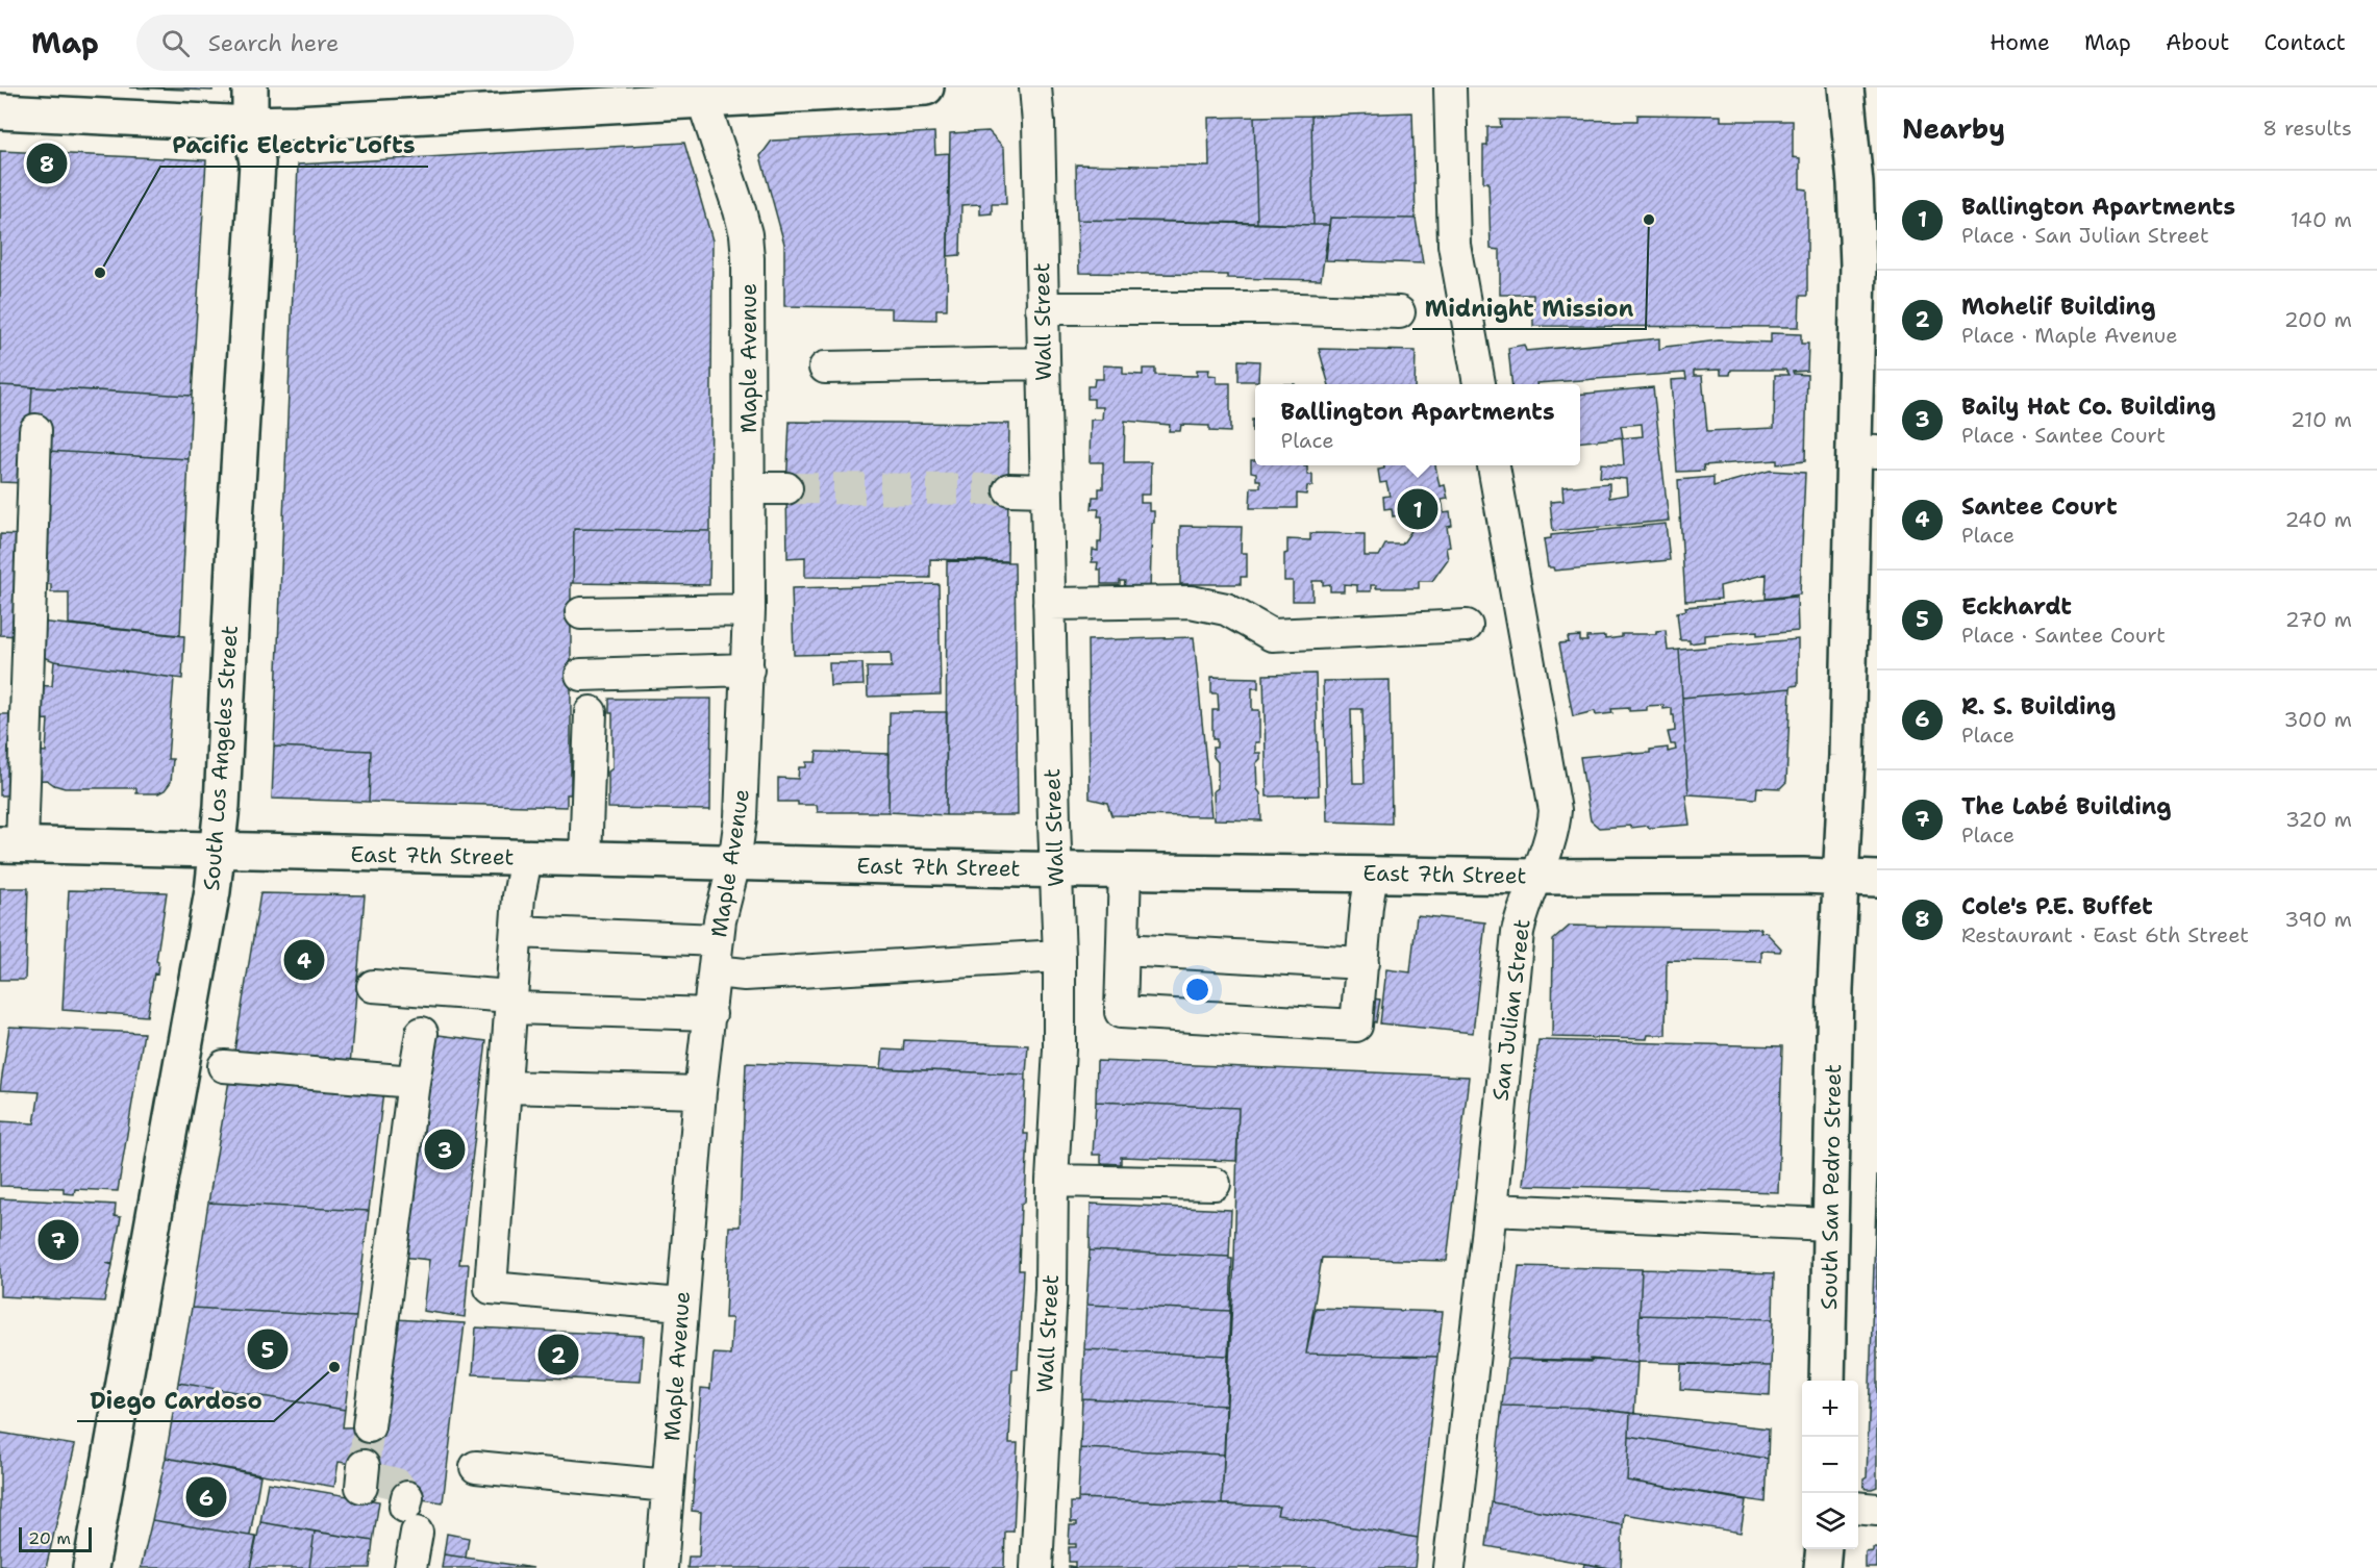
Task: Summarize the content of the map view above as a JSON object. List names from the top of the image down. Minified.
{"streets":{"main road":["South Los Angeles Street","East 7th Street","South San Pedro Street"],"street":["Wall Street","Maple Avenue","San Julian Street"]},"crossings":[["Wall Street","East 7th Street"],["Maple Avenue","East 7th Street"],["South Los Angeles Street","East 7th Street"],["East 7th Street","San Julian Street"],["East 7th Street","South San Pedro Street"]],"places":["Midnight Mission","Pacific Electric Lofts","Diego Cardoso"],"scale_bar":"20 m","page":{"header":"Map","search":"Search here","nav":["Home","Map","About","Contact"],"heading":["Nearby","8 results"],"pins":["8","1","4","3","7","5","2","6"],"list":[{"mark":"1","name":"Ballington Apartments","note":"Place · San Julian Street","value":"140 m"},{"mark":"2","name":"Mohelif Building","note":"Place · Maple Avenue","value":"200 m"},{"mark":"3","name":"Baily Hat Co. Building","note":"Place · Santee Court","value":"210 m"},{"mark":"4","name":"Santee Court","note":"Place","value":"240 m"},{"mark":"5","name":"Eckhardt","note":"Place · Santee Court","value":"270 m"},{"mark":"6","name":"R. S. Building","note":"Place","value":"300 m"},{"mark":"7","name":"The Labé Building","note":"Place","value":"320 m"},{"mark":"8","name":"Cole's P.E. Buffet","note":"Restaurant · East 6th Street","value":"390 m"}],"popup":["Ballington Apartments","Place"],"map_buttons":["+","−"],"scale":"20 m"}}
